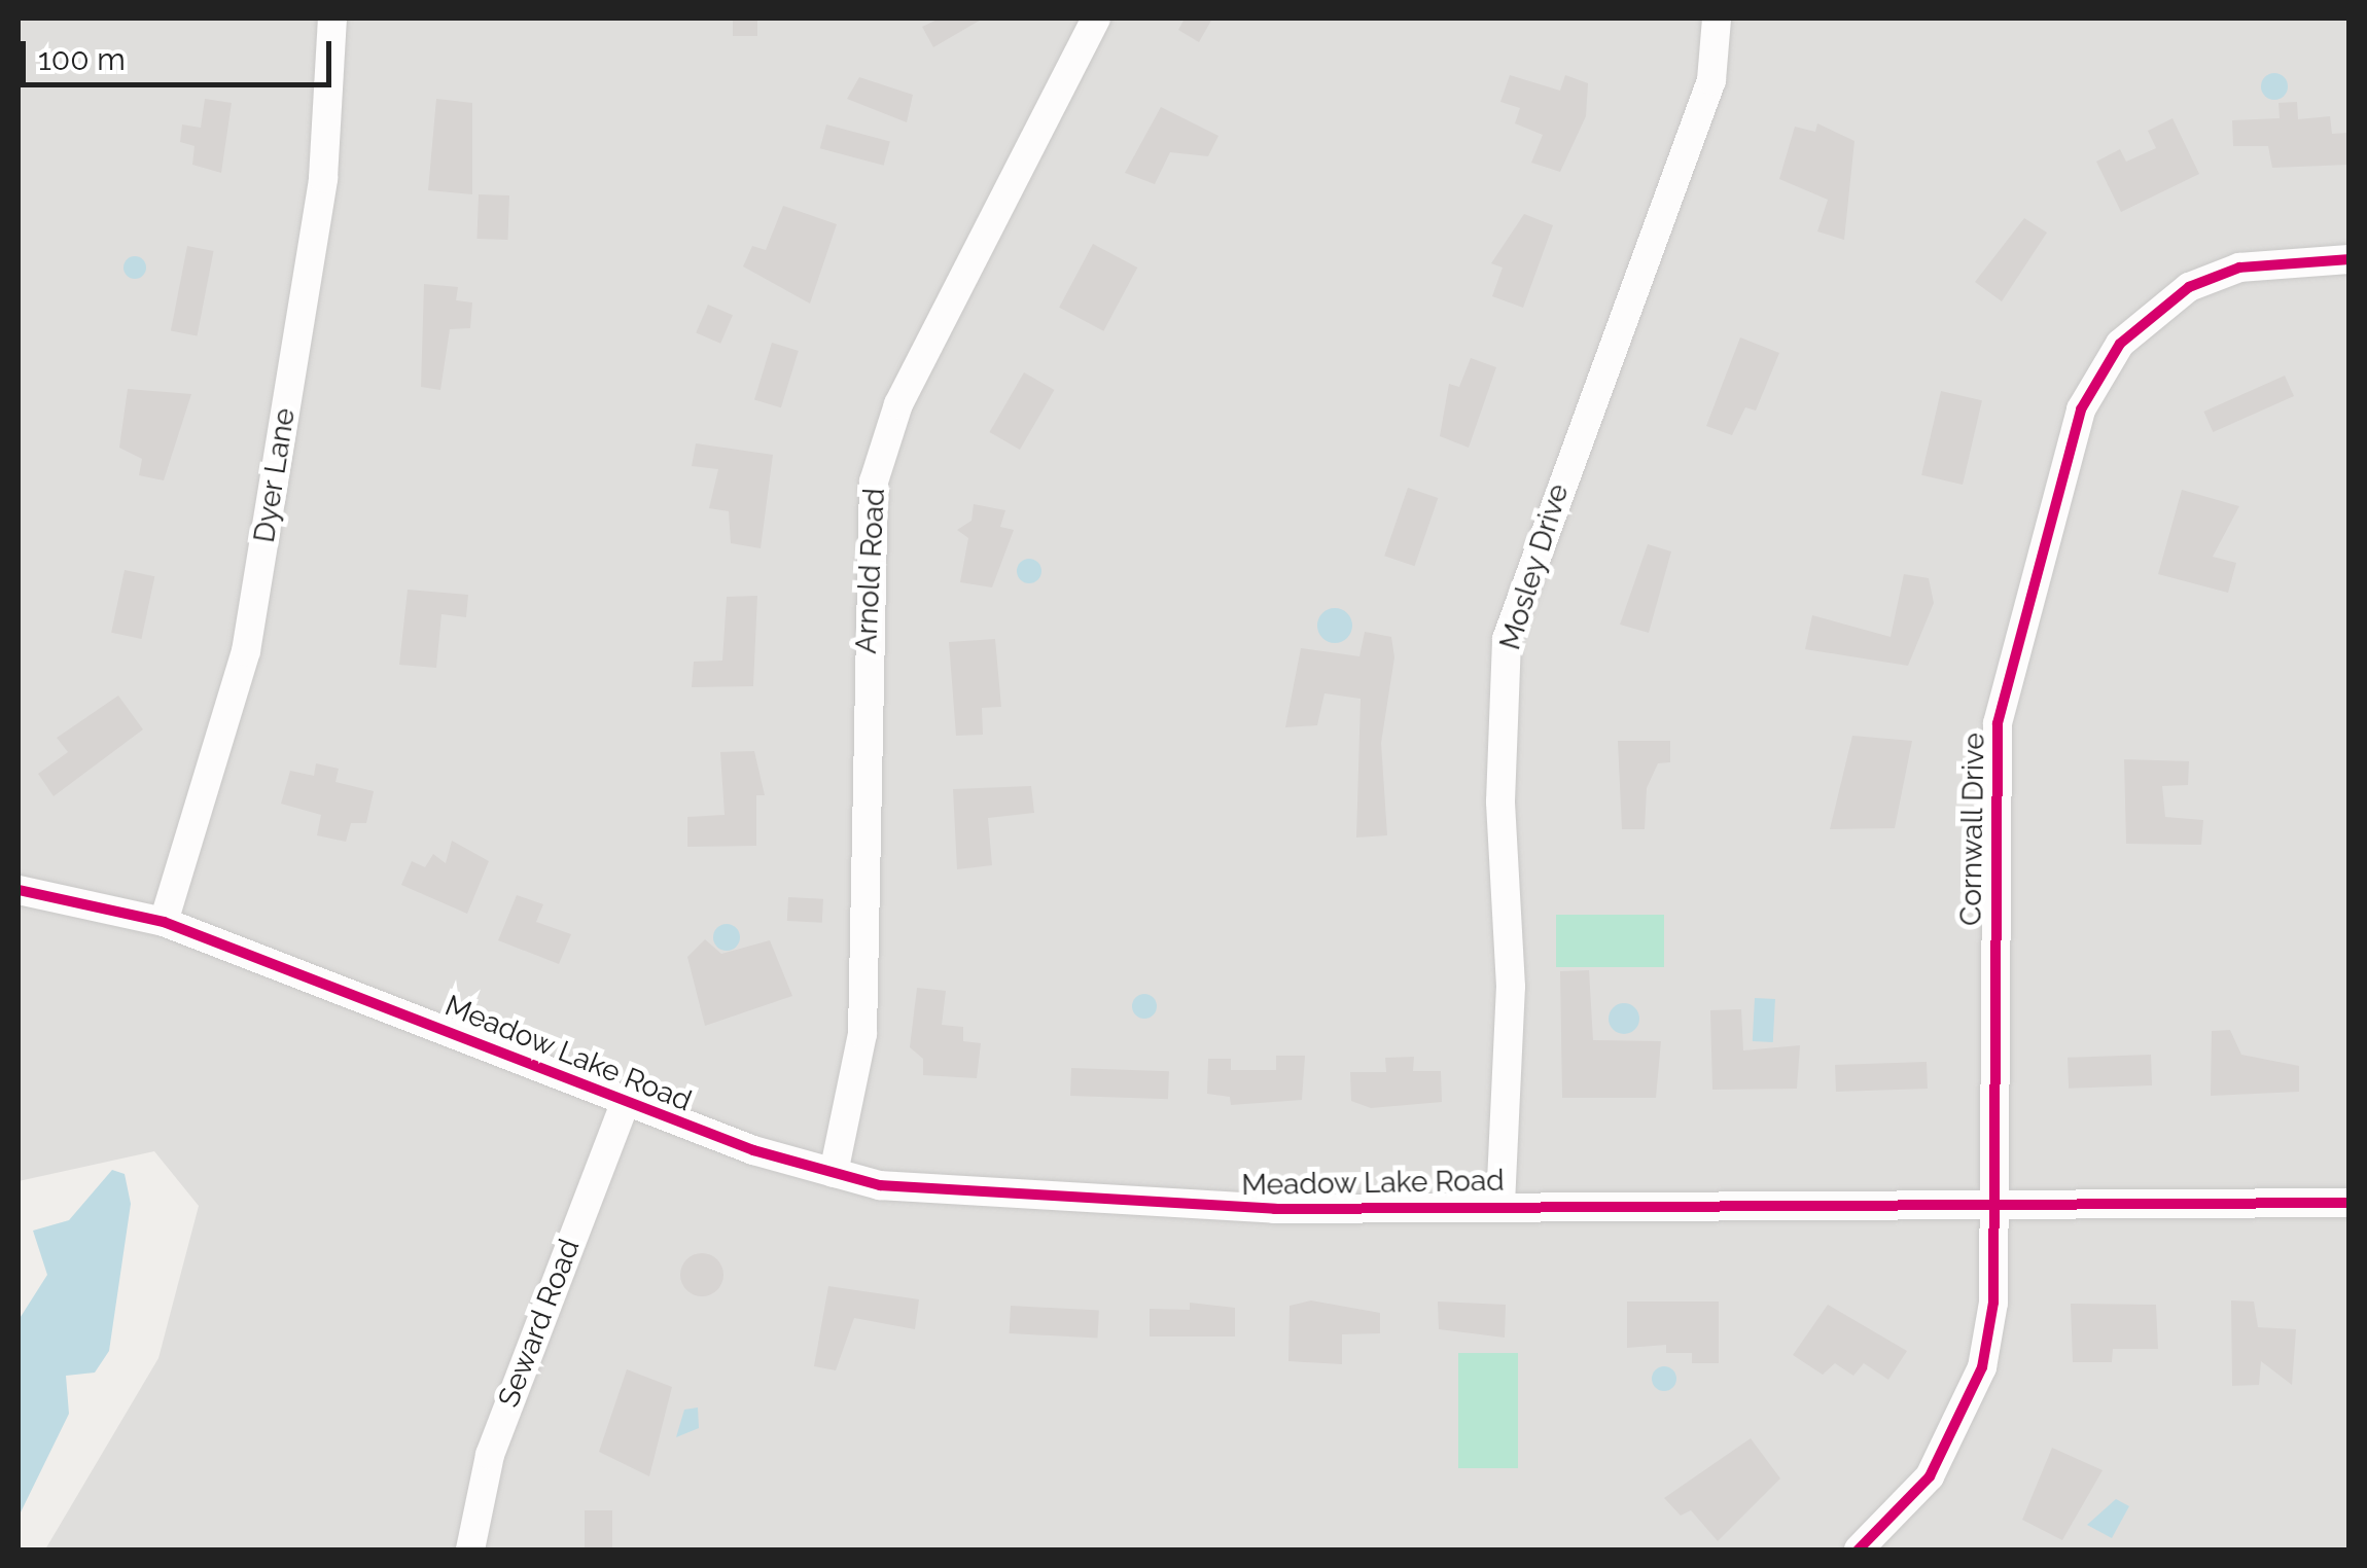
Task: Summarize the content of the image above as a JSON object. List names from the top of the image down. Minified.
{"streets":{"street":["Dyer Lane","Mosley Drive","Arnold Road","Cornwall Drive","Meadow Lake Road","Seward Road"]},"crossings":[["Dyer Lane","Meadow Lake Road"],["Mosley Drive","Meadow Lake Road"],["Arnold Road","Meadow Lake Road"],["Cornwall Drive","Meadow Lake Road"],["Meadow Lake Road","Seward Road"]],"scale_bar":"100 m"}
